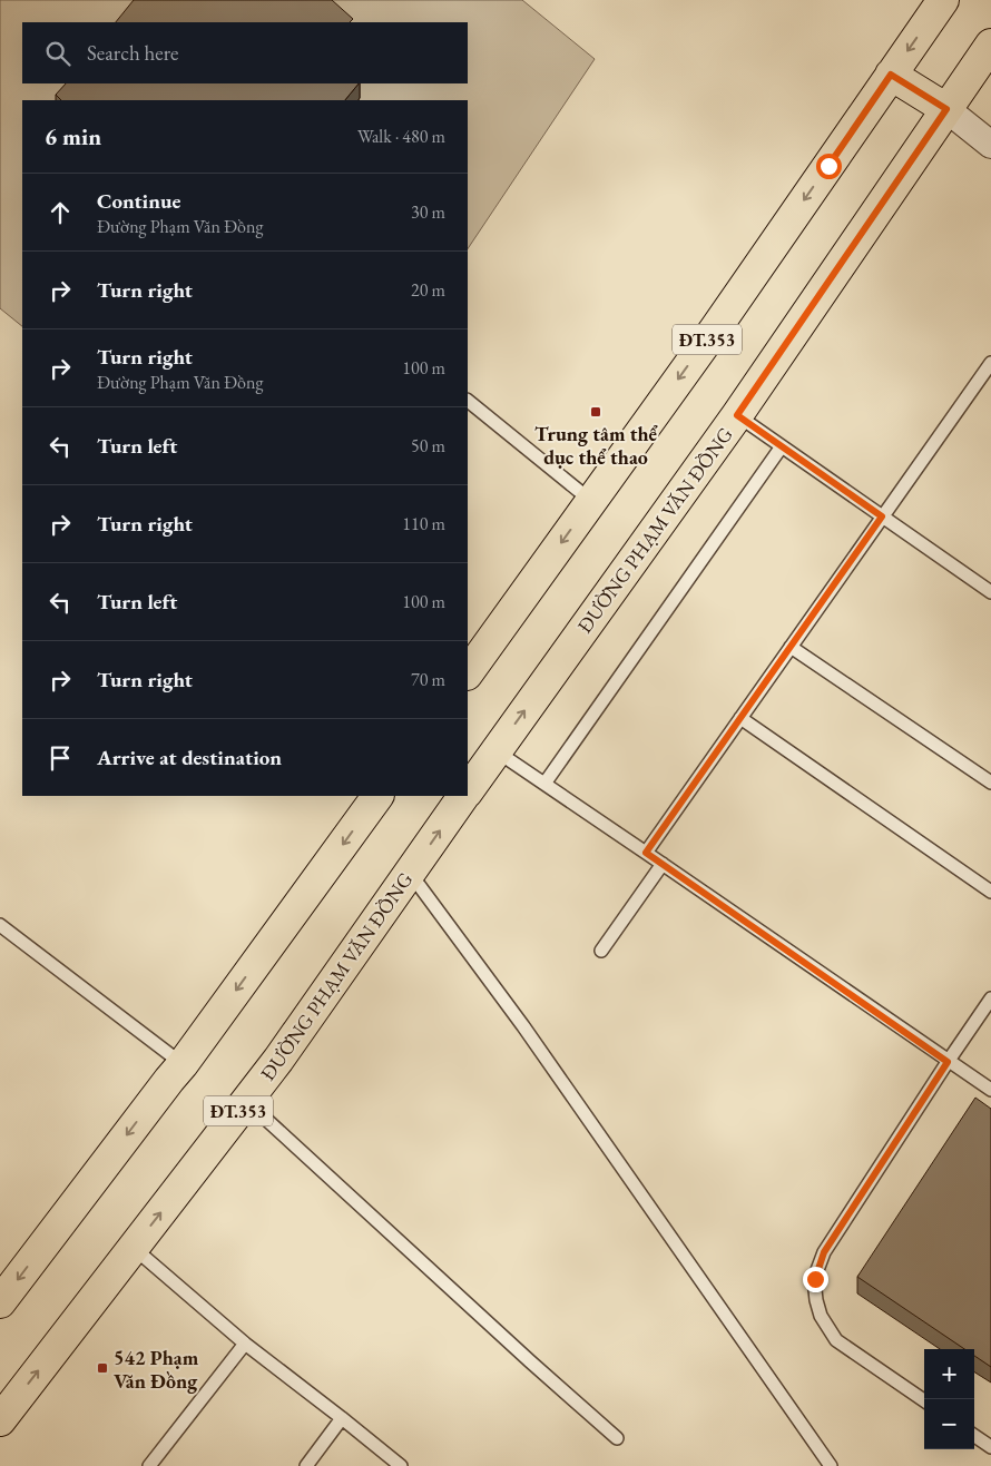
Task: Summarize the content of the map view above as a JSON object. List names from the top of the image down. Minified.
{"streets":{"main road":["ĐT.353","ĐƯỜNG PHẠM VĂN ĐỒNG"]},"places":{"transit":["Trung tâm thể dục thể thao","542 Phạm Văn Đồng"]},"page":{"search":"Search here","heading":["6 min","Walk · 480 m"],"list":[["Continue","Đường Phạm Văn Đồng","30 m"],["Turn right","20 m"],["Turn right","Đường Phạm Văn Đồng","100 m"],["Turn left","50 m"],["Turn right","110 m"],["Turn left","100 m"],["Turn right","70 m"],"Arrive at destination"],"map_buttons":["+","−"]}}
